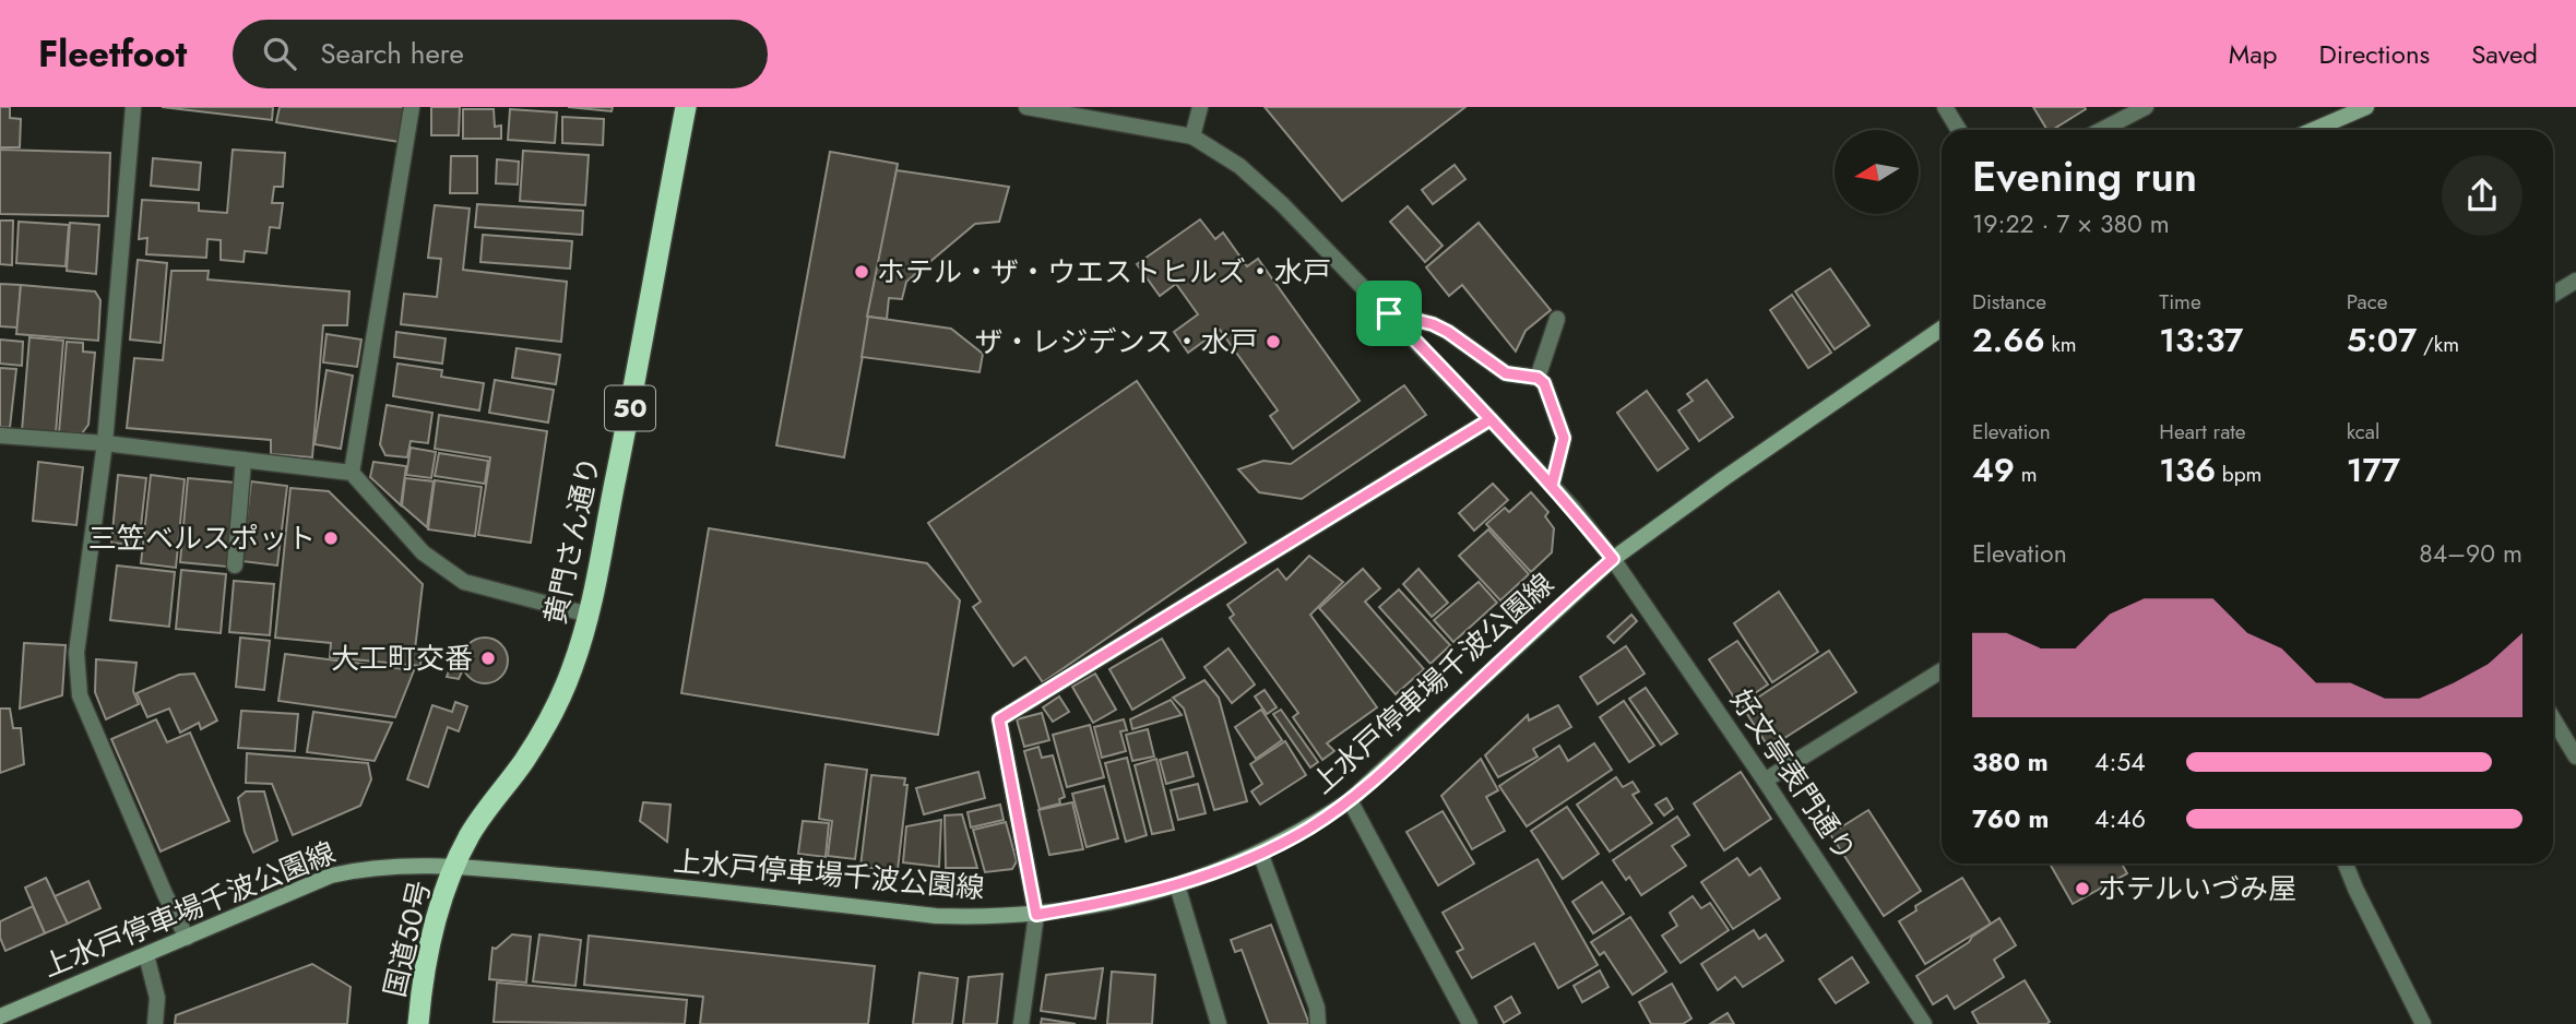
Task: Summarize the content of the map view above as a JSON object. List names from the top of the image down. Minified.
{"streets":{"highway":["50","黄門さん通り","国道50号"],"main road":["上水戸停車場千波公園線"],"street":["好文亭表門通り"]},"crossings":[["黄門さん通り","上水戸停車場千波公園線"],["黄門さん通り","国道50号"],["上水戸停車場千波公園線","好文亭表門通り"],["上水戸停車場千波公園線","国道50号"]],"places":["ホテル・ザ・ウエストヒルズ・水戸","ザ・レジデンス・水戸","三笠ベルスポット","大工町交番","ホテルいづみ屋"],"north":"left","page":{"header":"Fleetfoot","search":"Search here","nav":["Map","Directions","Saved"],"heading":["Evening run","19:22 · 7 × 380 m"],"stats":[["Distance","2.66 km"],["Time","13:37"],["Pace","5:07 /km"],["Elevation","49 m"],["Heart rate","136 bpm"],["kcal","177"]],"chart":["Elevation","84–90 m"],"list":[{"name":"380 m","note":"4:54"},{"name":"760 m","note":"4:46"}]}}
